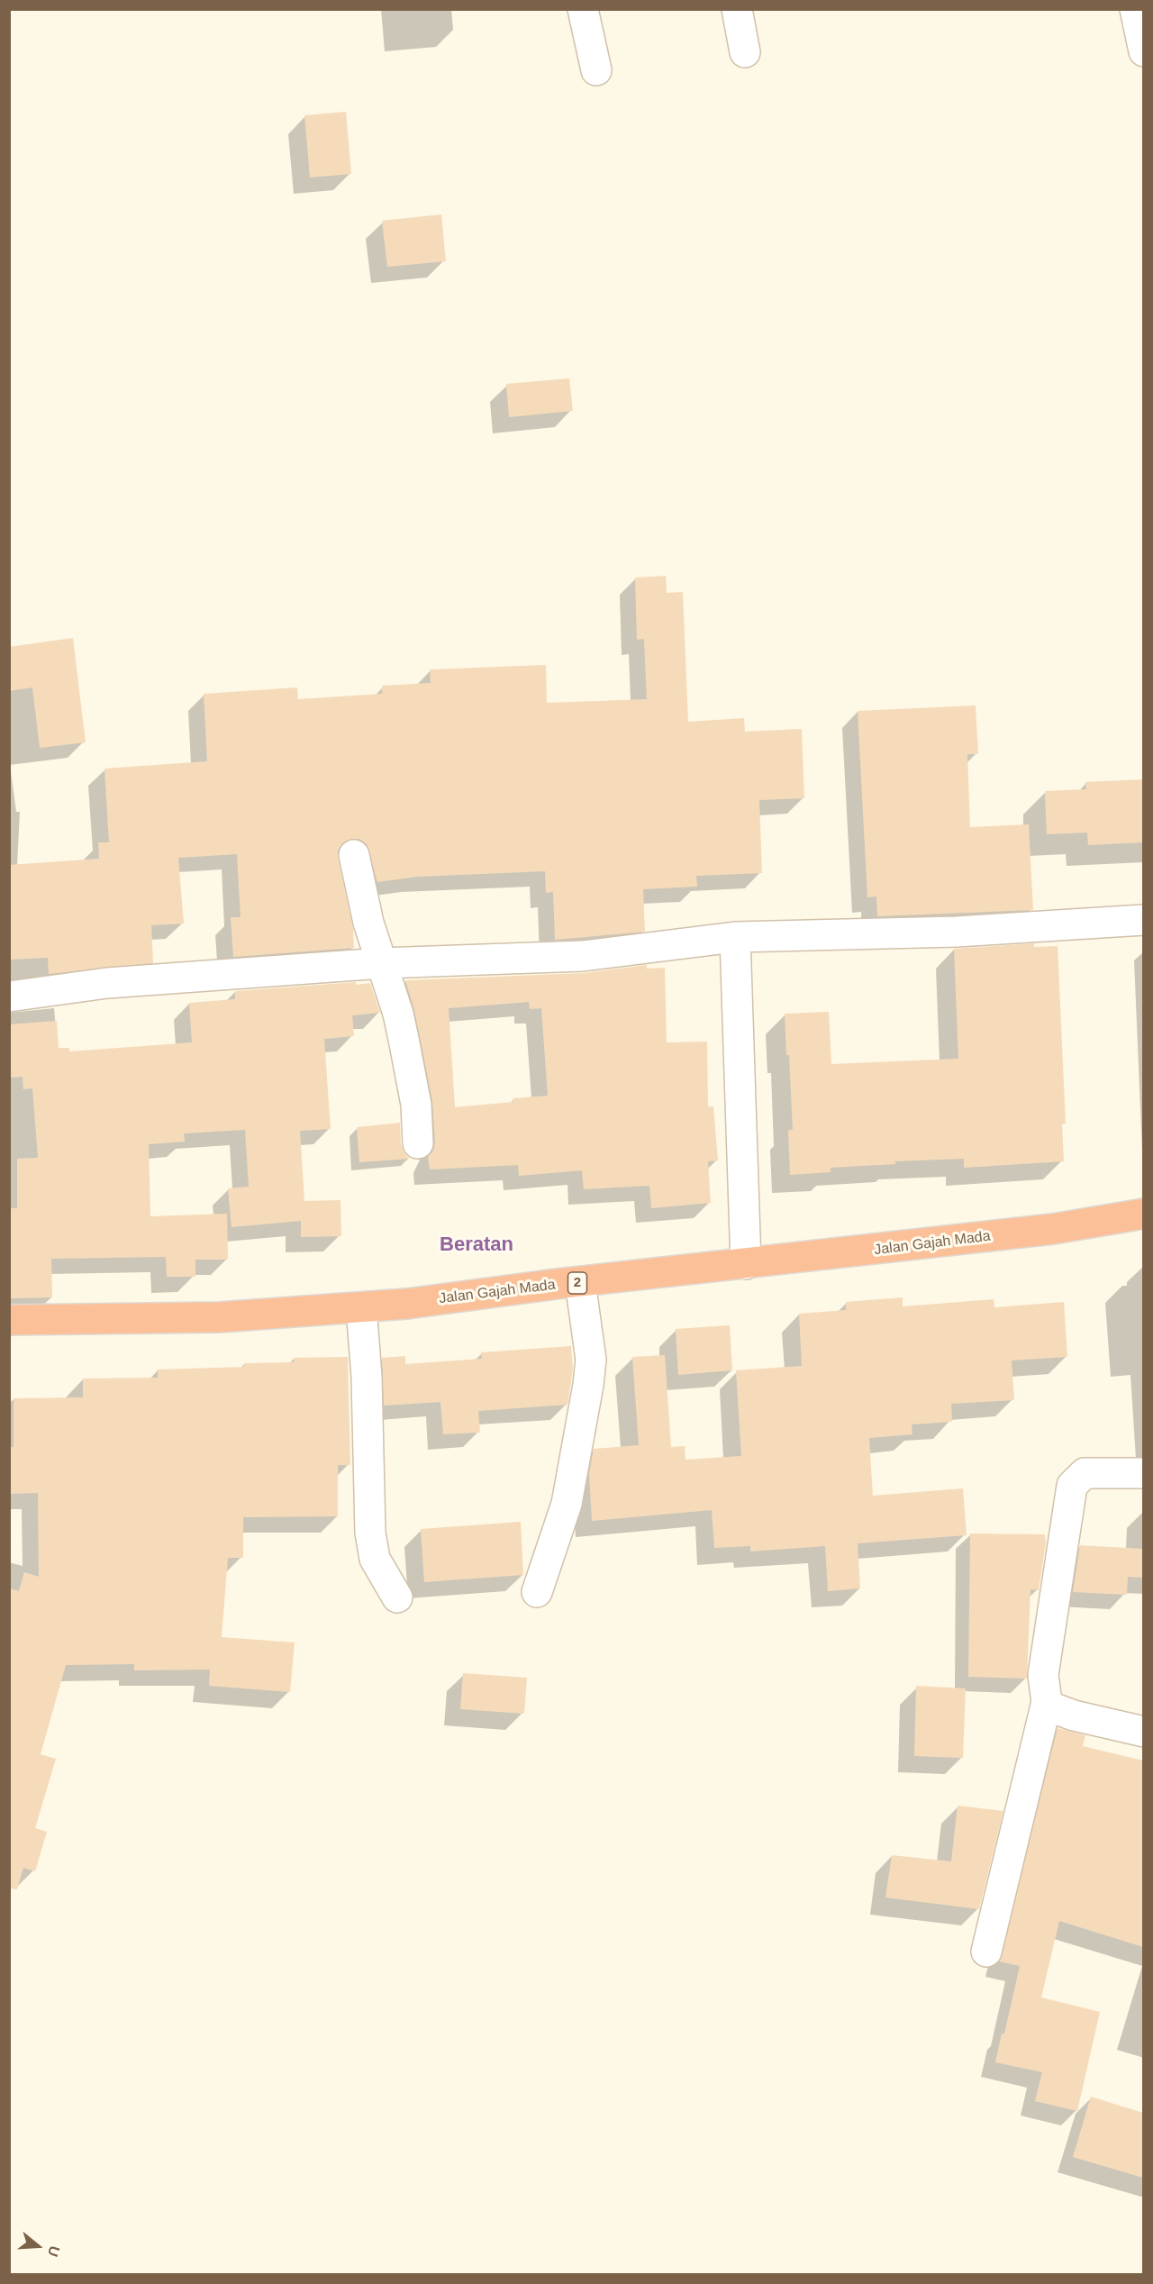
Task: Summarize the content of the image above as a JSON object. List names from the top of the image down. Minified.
{"streets":{"highway":["Jalan Gajah Mada","2"]},"districts":["Beratan"],"north":"right"}
